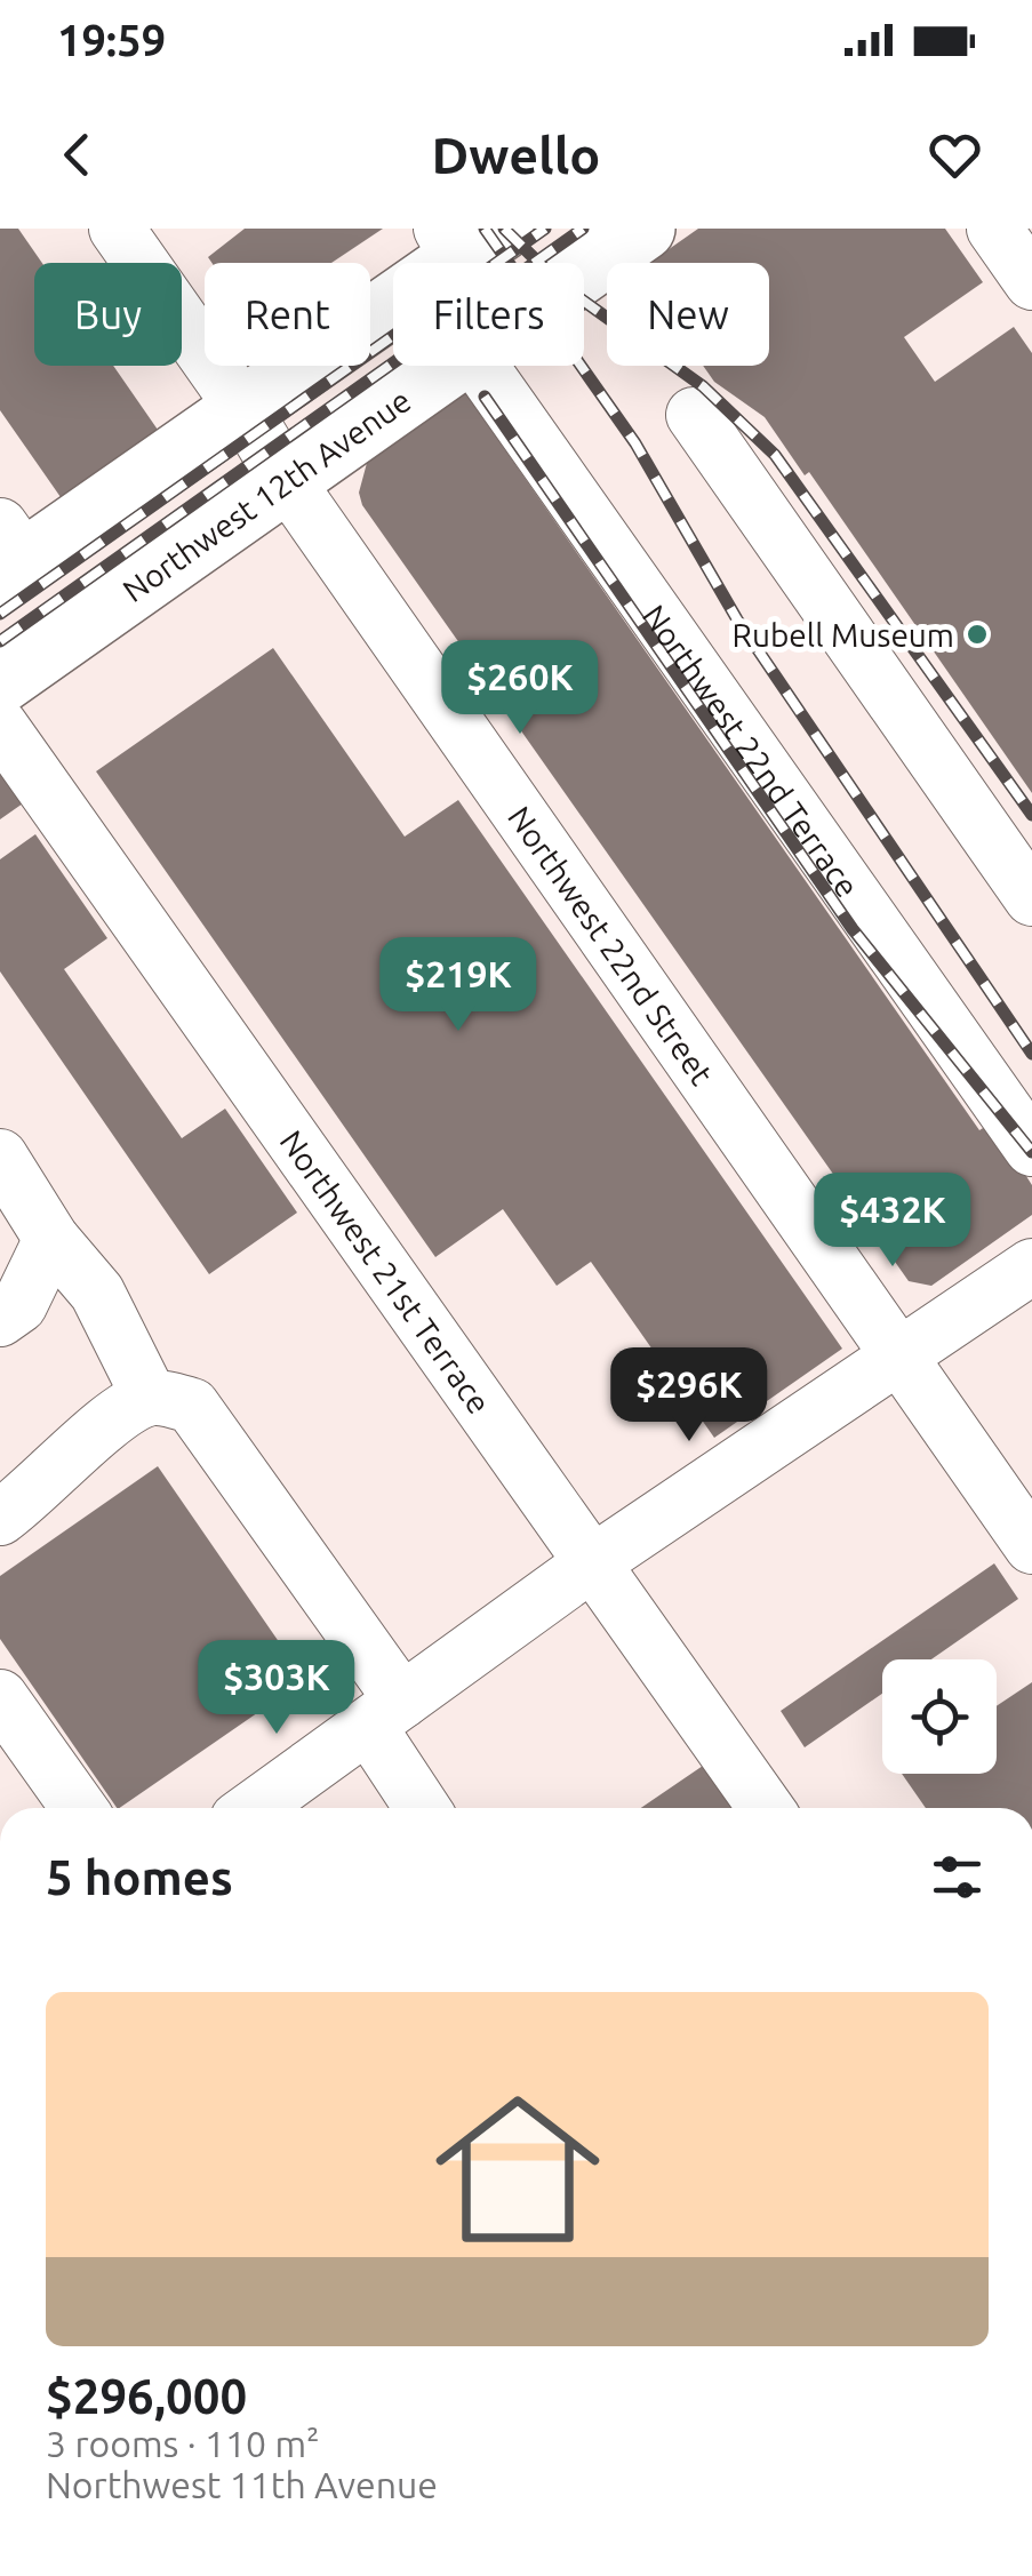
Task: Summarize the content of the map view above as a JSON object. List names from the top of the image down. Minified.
{"streets":{"main road":["Northwest 12th Avenue"],"street":["Northwest 22nd Terrace","Northwest 22nd Street","Northwest 21st Terrace"]},"crossings":[["Northwest 12th Avenue","Northwest 22nd Street"]],"places":["Rubell Museum"],"page":{"status":"19:59","header":"Dwello","chip":["Buy","Rent","Filters","New"],"price":["$260K","$219K","$432K","$296K","$303K"],"heading":"5 homes","list":[{"name":"$296,000","note":"3 rooms · 110 m² · Northwest 11th Avenue"}]}}
